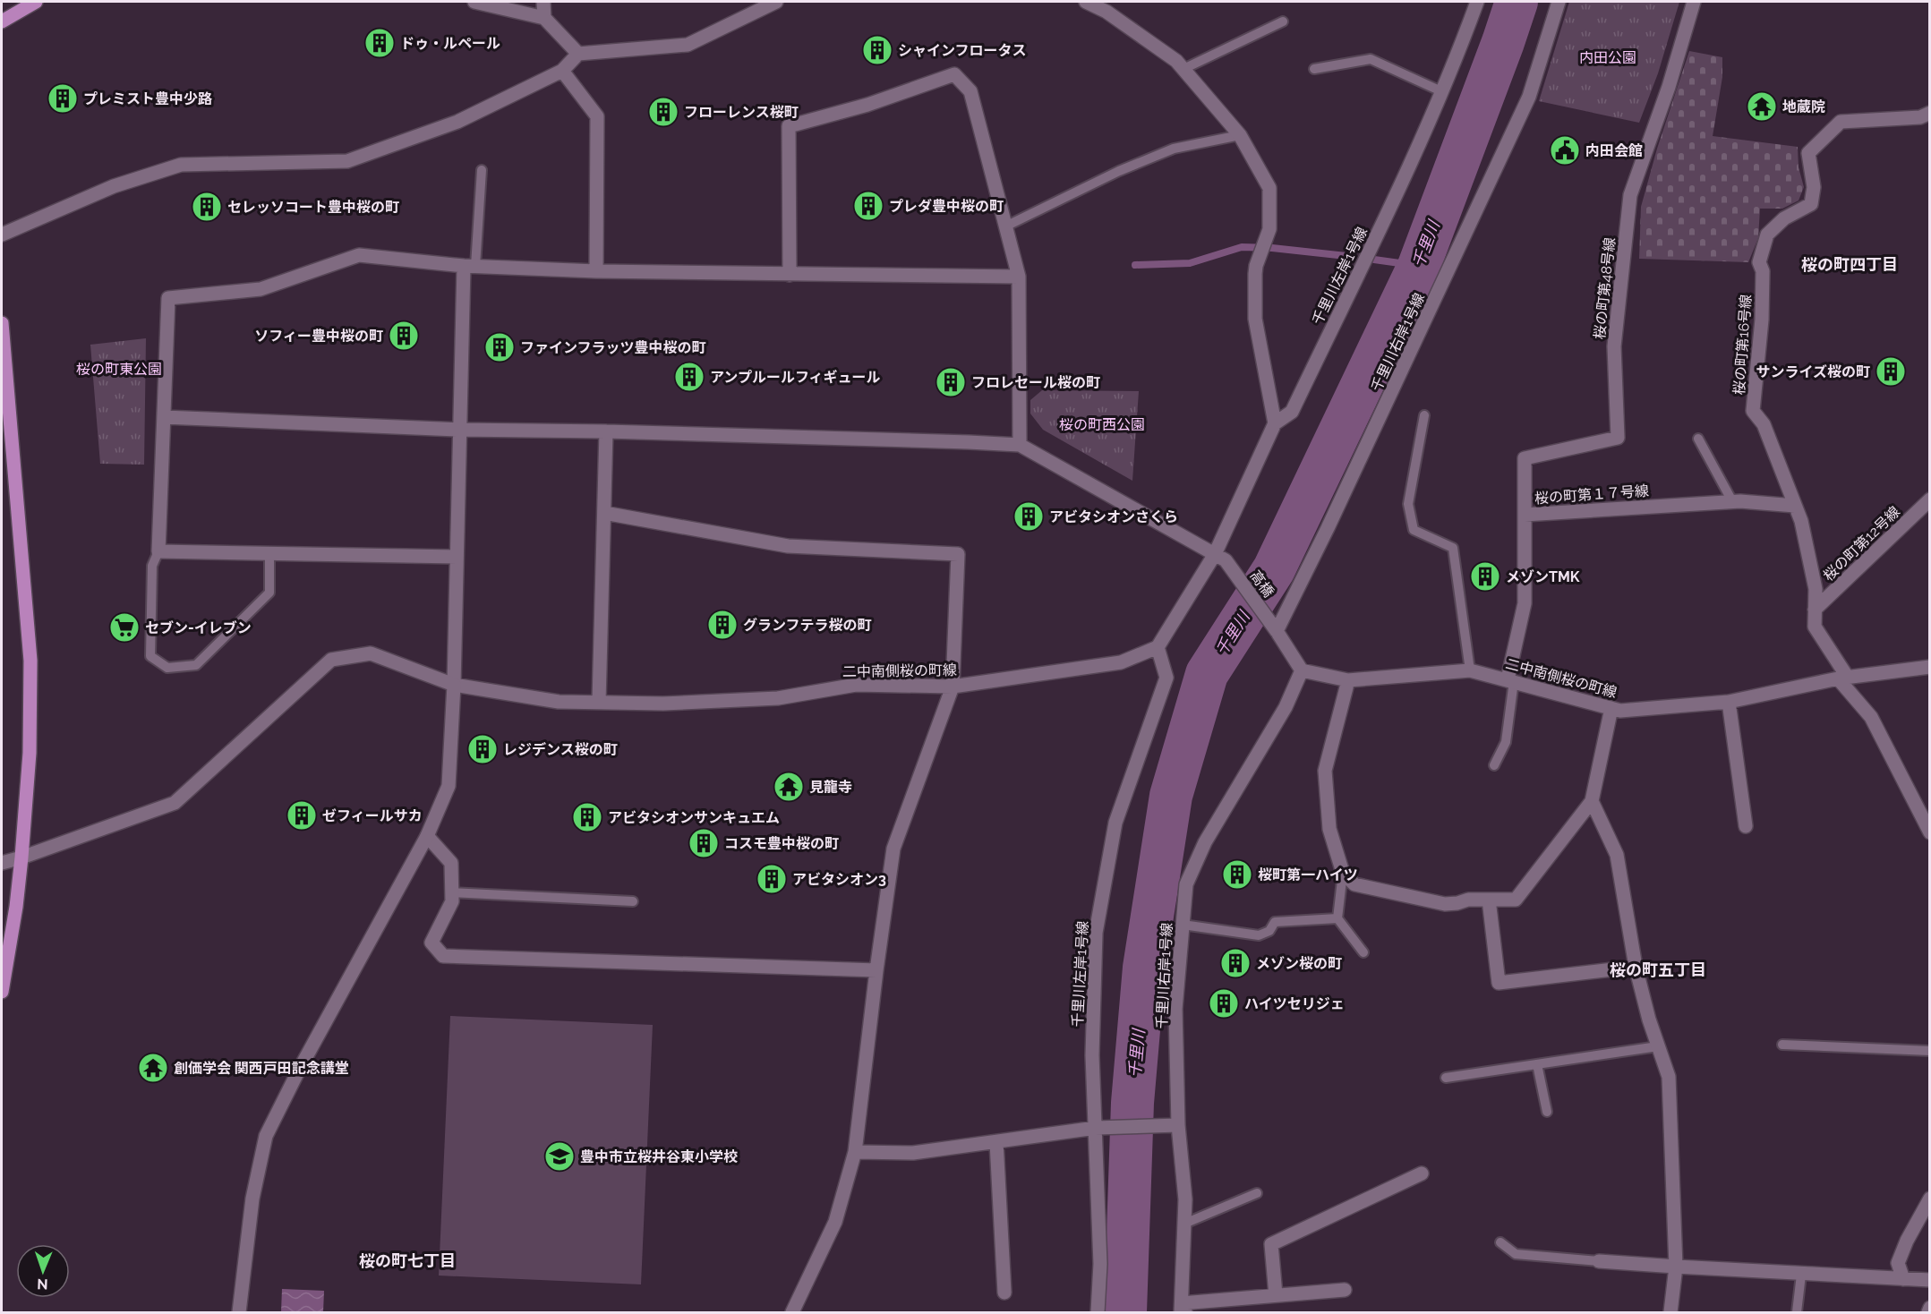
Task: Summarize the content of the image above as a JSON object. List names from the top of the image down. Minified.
{"streets":{"street":["千里川左岸1号線","桜の町第48号線","千里川右岸1号線","桜の町第16号線","桜の町第１７号線","桜の町第12号線","高橋","二中南側桜の町線"]},"crossings":[["千里川左岸1号線","高橋"],["千里川左岸1号線","二中南側桜の町線"],["桜の町第48号線","桜の町第１７号線"],["千里川右岸1号線","高橋"],["千里川右岸1号線","二中南側桜の町線"],["桜の町第16号線","桜の町第１７号線"],["桜の町第16号線","桜の町第12号線"],["桜の町第16号線","二中南側桜の町線"],["桜の町第１７号線","二中南側桜の町線"]],"districts":["桜の町四丁目","桜の町五丁目","桜の町七丁目"],"water":["千里川"],"parks":["内田公園","桜の町東公園","桜の町西公園"],"places":{"building":["ドゥ・ルペール","シャインフロータス","プレミスト豊中少路","フローレンス桜町","プレダ豊中桜の町","セレッソコート豊中桜の町","ソフィー豊中桜の町","ファインフラッツ豊中桜の町","サンライズ桜の町","アンプルールフィギュール","フロレセール桜の町","アビタシオンさくら","メゾンTMK","グランフテラ桜の町","レジデンス桜の町","ゼフィールサカ","アビタシオンサンキュエム","コスモ豊中桜の町","桜町第一ハイツ","アビタシオン3","メゾン桜の町","ハイツセリジェ"],"temple":["地蔵院","見龍寺","創価学会 関西戸田記念講堂"],"public building":["内田会館"],"supermarket":["セブン-イレブン"],"school or university":["豊中市立桜井谷東小学校"]},"north":"bottom"}
